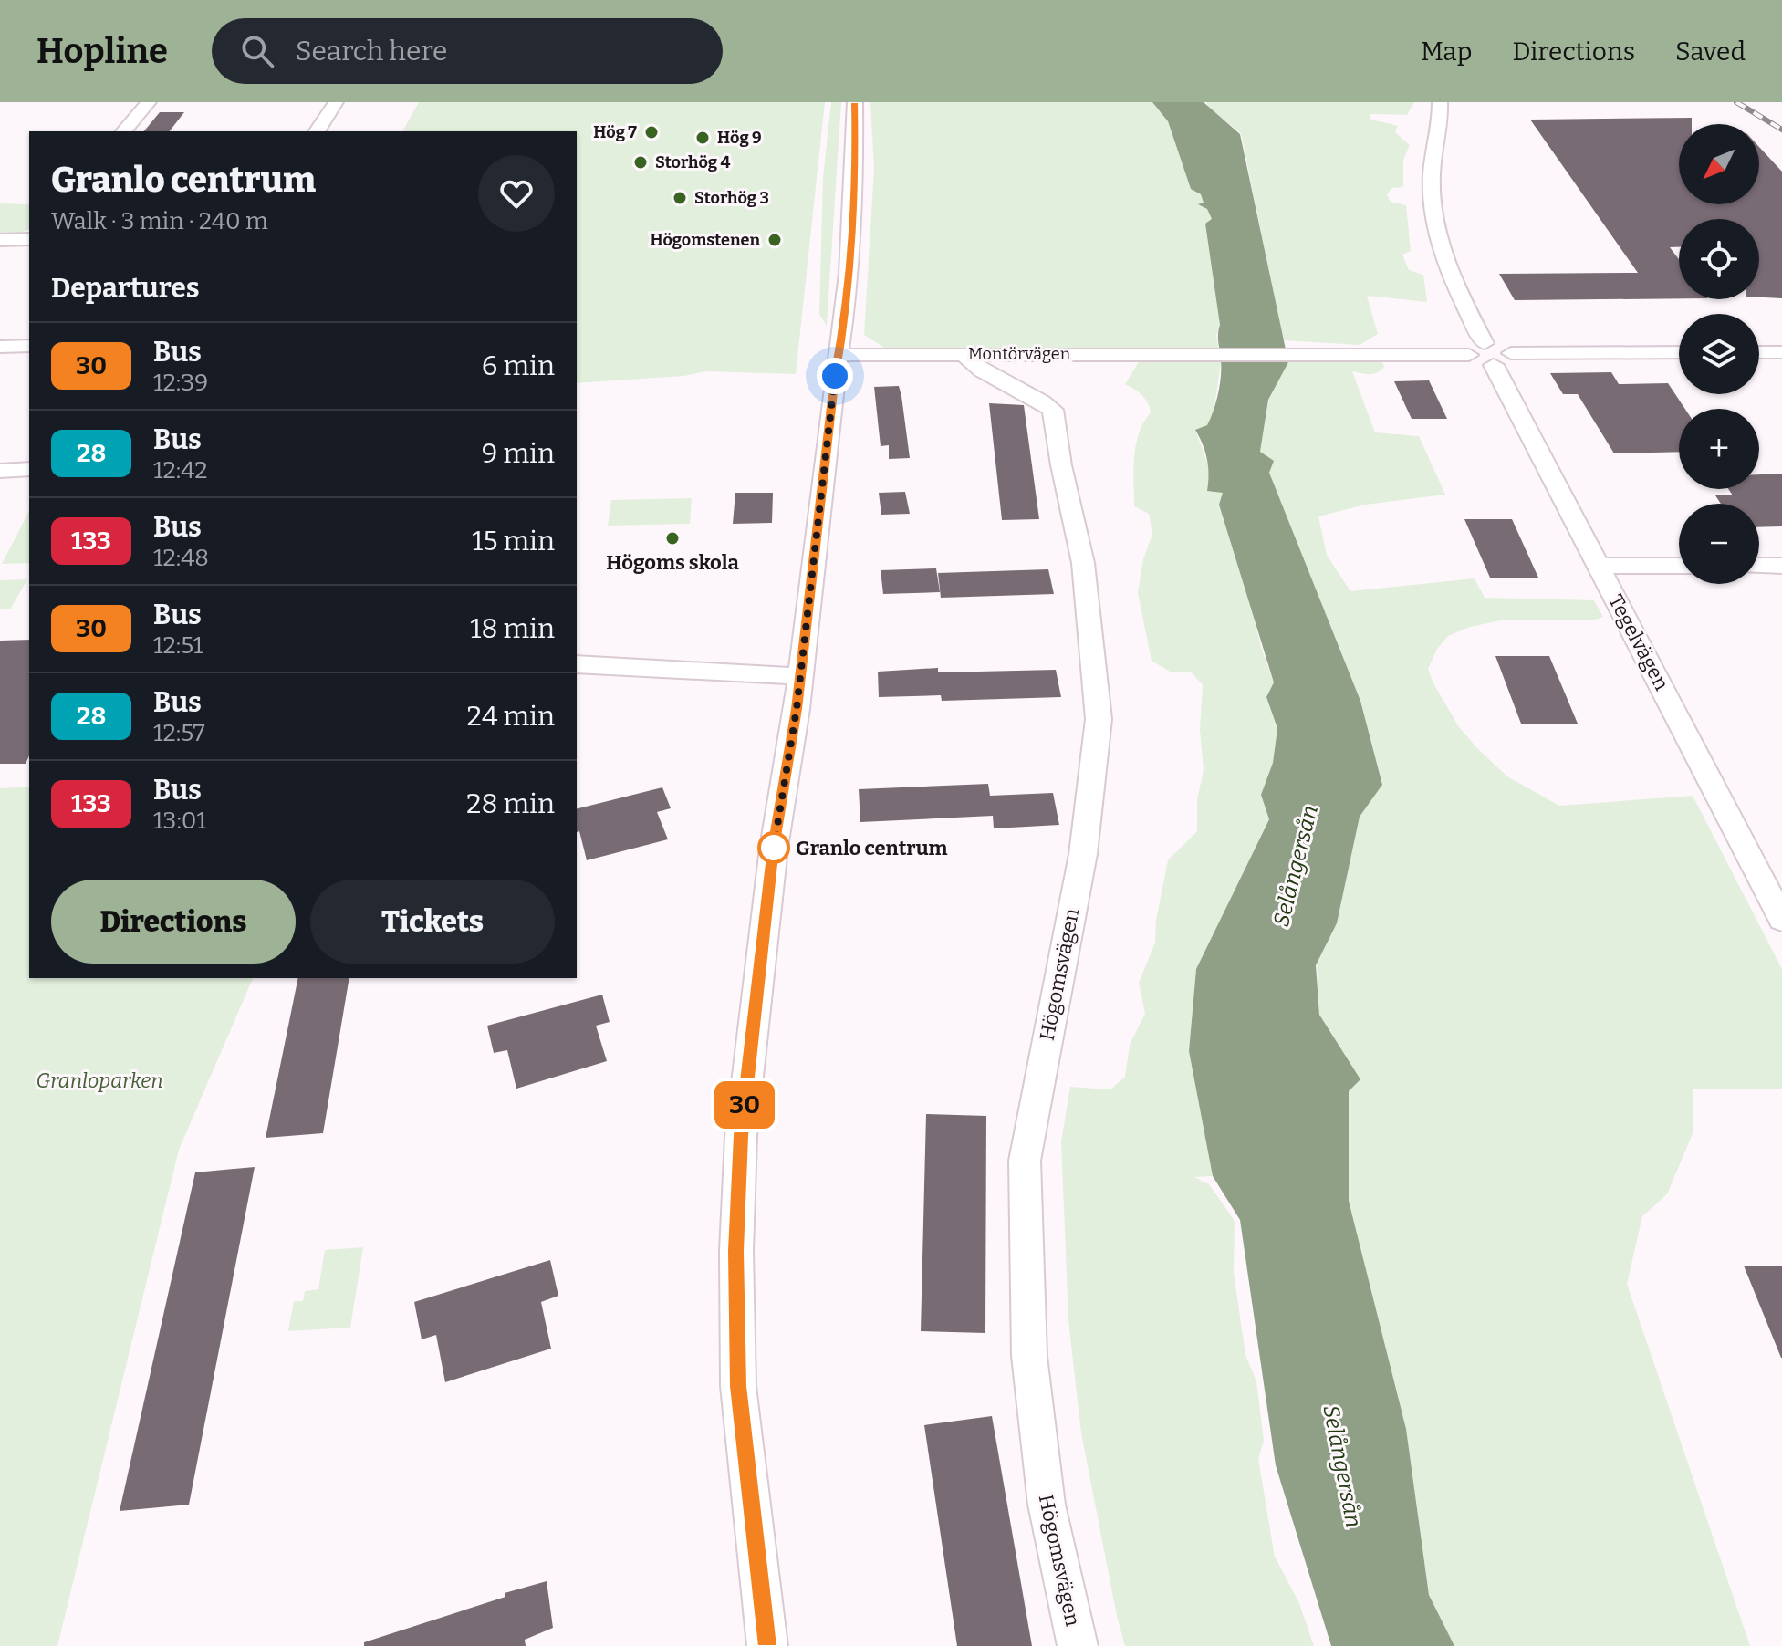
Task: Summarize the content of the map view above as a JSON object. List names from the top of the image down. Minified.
{"streets":{"street":["Montörvägen","Tegelvägen","Högomsvägen"]},"crossings":[["Montörvägen","Högomsvägen"]],"water":["Selångersån"],"parks":["Granloparken"],"places":["Hög 7","Hög 9","Storhög 4","Storhög 3","Högomstenen","Högoms skola","Granlo centrum"],"lines":["bus line 30"],"north":"bottom left","page":{"header":"Hopline","search":"Search here","nav":["Map","Directions","Saved"],"on_map":"30","map_buttons":["+","−"],"heading":[["Granlo centrum","Walk · 3 min · 240 m"],"Departures"],"list":[{"mark":"30","name":"Bus","note":"12:39","value":"6 min"},{"mark":"28","name":"Bus","note":"12:42","value":"9 min"},{"mark":"133","name":"Bus","note":"12:48","value":"15 min"},{"mark":"30","name":"Bus","note":"12:51","value":"18 min"},{"mark":"28","name":"Bus","note":"12:57","value":"24 min"},{"mark":"133","name":"Bus","note":"13:01","value":"28 min"}],"buttons":["Directions","Tickets"]}}
